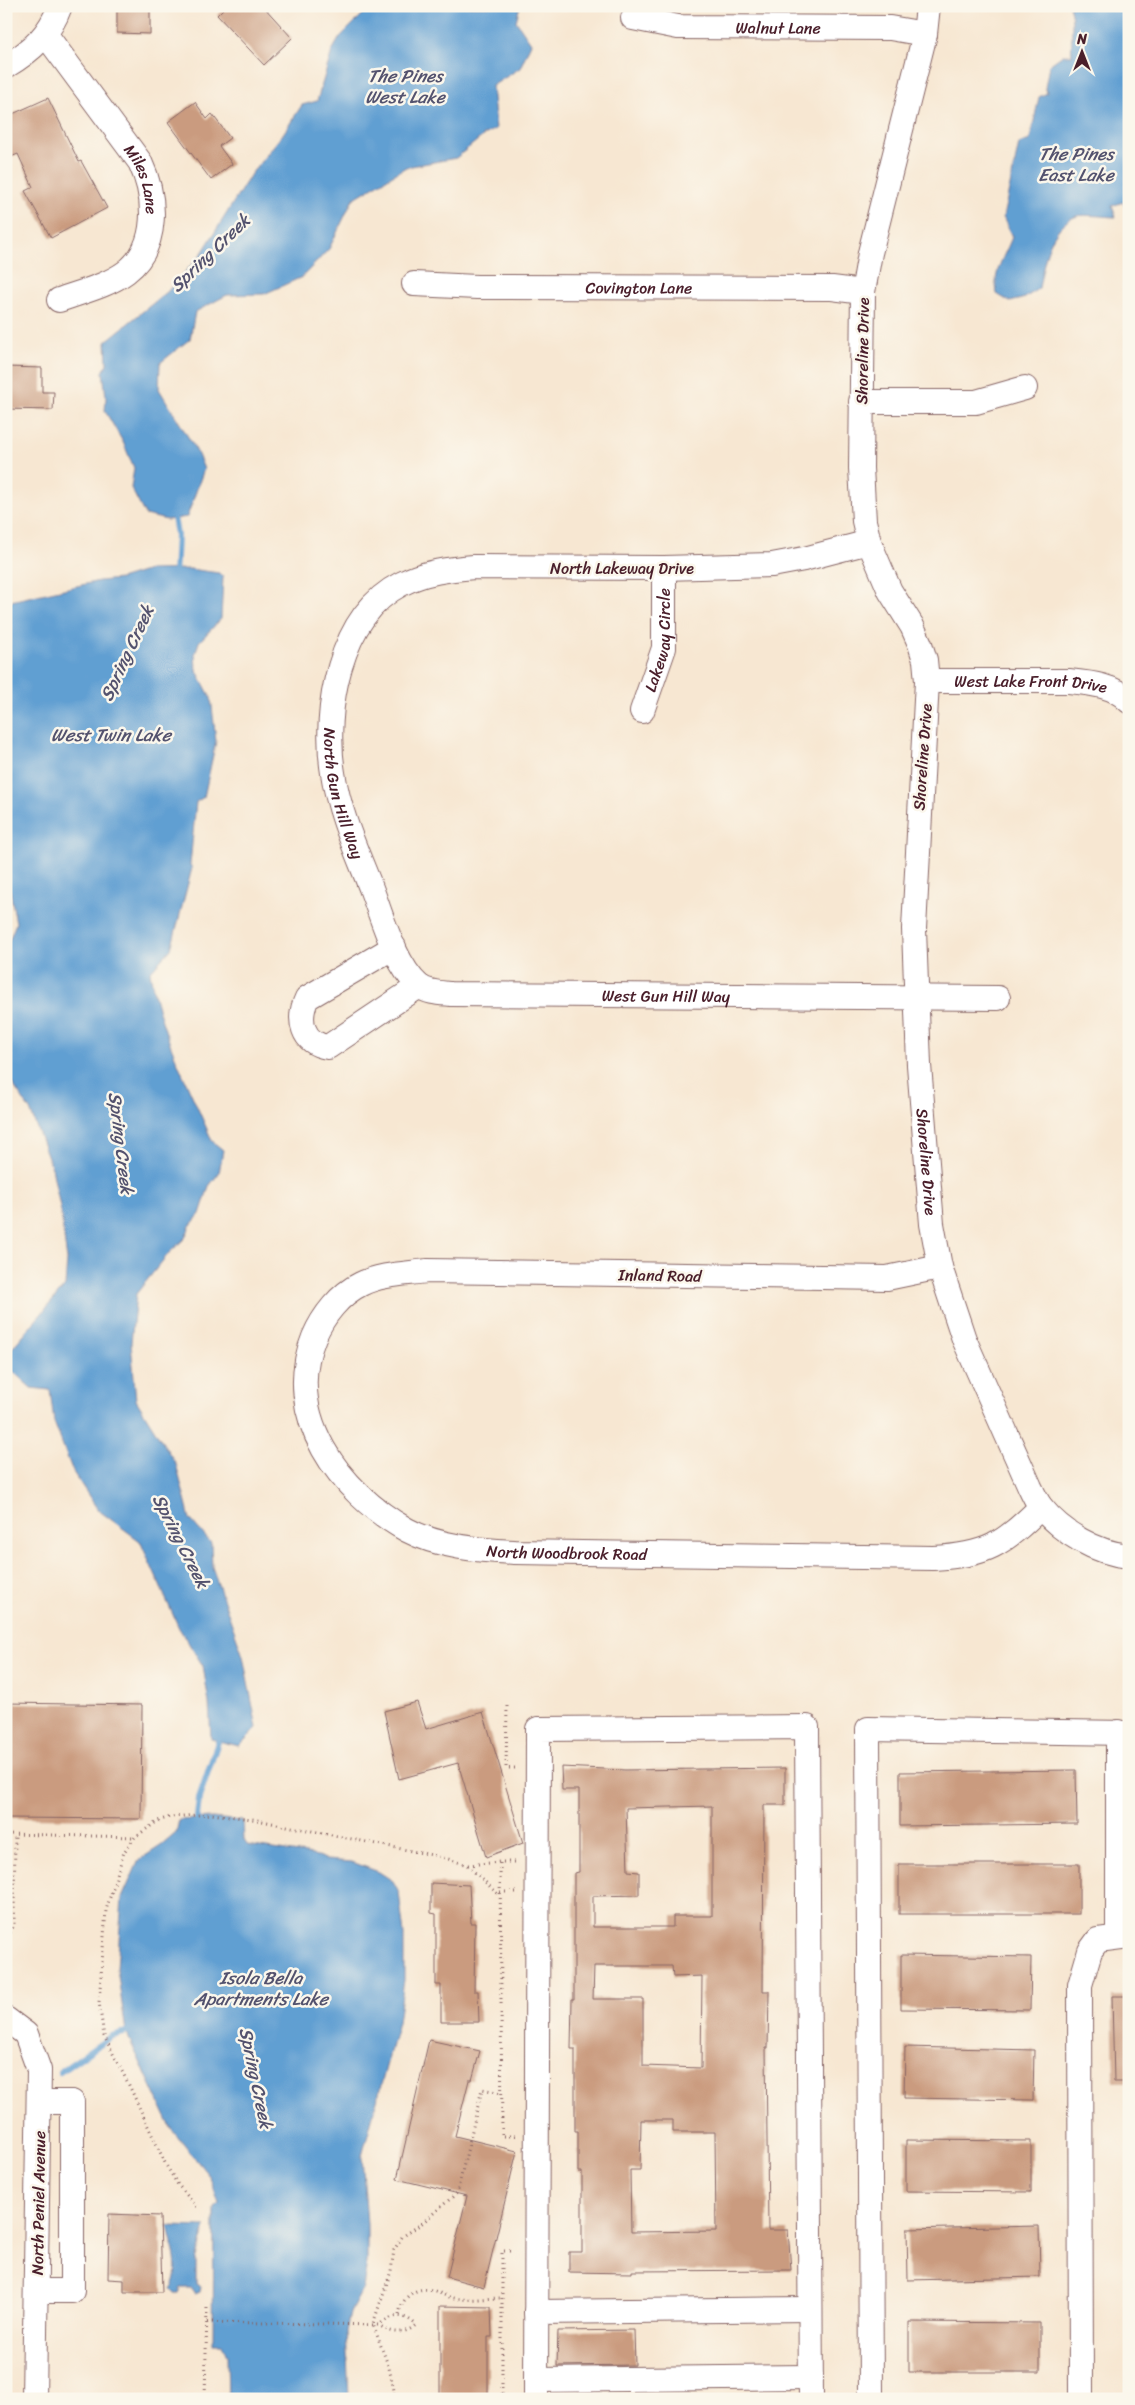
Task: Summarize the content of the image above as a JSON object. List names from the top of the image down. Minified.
{"streets":{"street":["Walnut Lane","Miles Lane","Covington Lane","Shoreline Drive","North Lakeway Drive","Lakeway Circle","West Lake Front Drive","North Gun Hill Way","West Gun Hill Way","Inland Road","North Woodbrook Road","North Peniel Avenue"]},"crossings":[["Walnut Lane","Shoreline Drive"],["Covington Lane","Shoreline Drive"],["Shoreline Drive","North Lakeway Drive"],["Shoreline Drive","West Lake Front Drive"],["Shoreline Drive","West Gun Hill Way"],["Shoreline Drive","Inland Road"],["Shoreline Drive","North Woodbrook Road"],["North Lakeway Drive","Lakeway Circle"],["North Lakeway Drive","North Gun Hill Way"],["North Gun Hill Way","West Gun Hill Way"],["Inland Road","North Woodbrook Road"]],"water":["The Pines West Lake","The Pines East Lake","Spring Creek","West Twin Lake","Isola Bella Apartments Lake"],"north":"top"}
